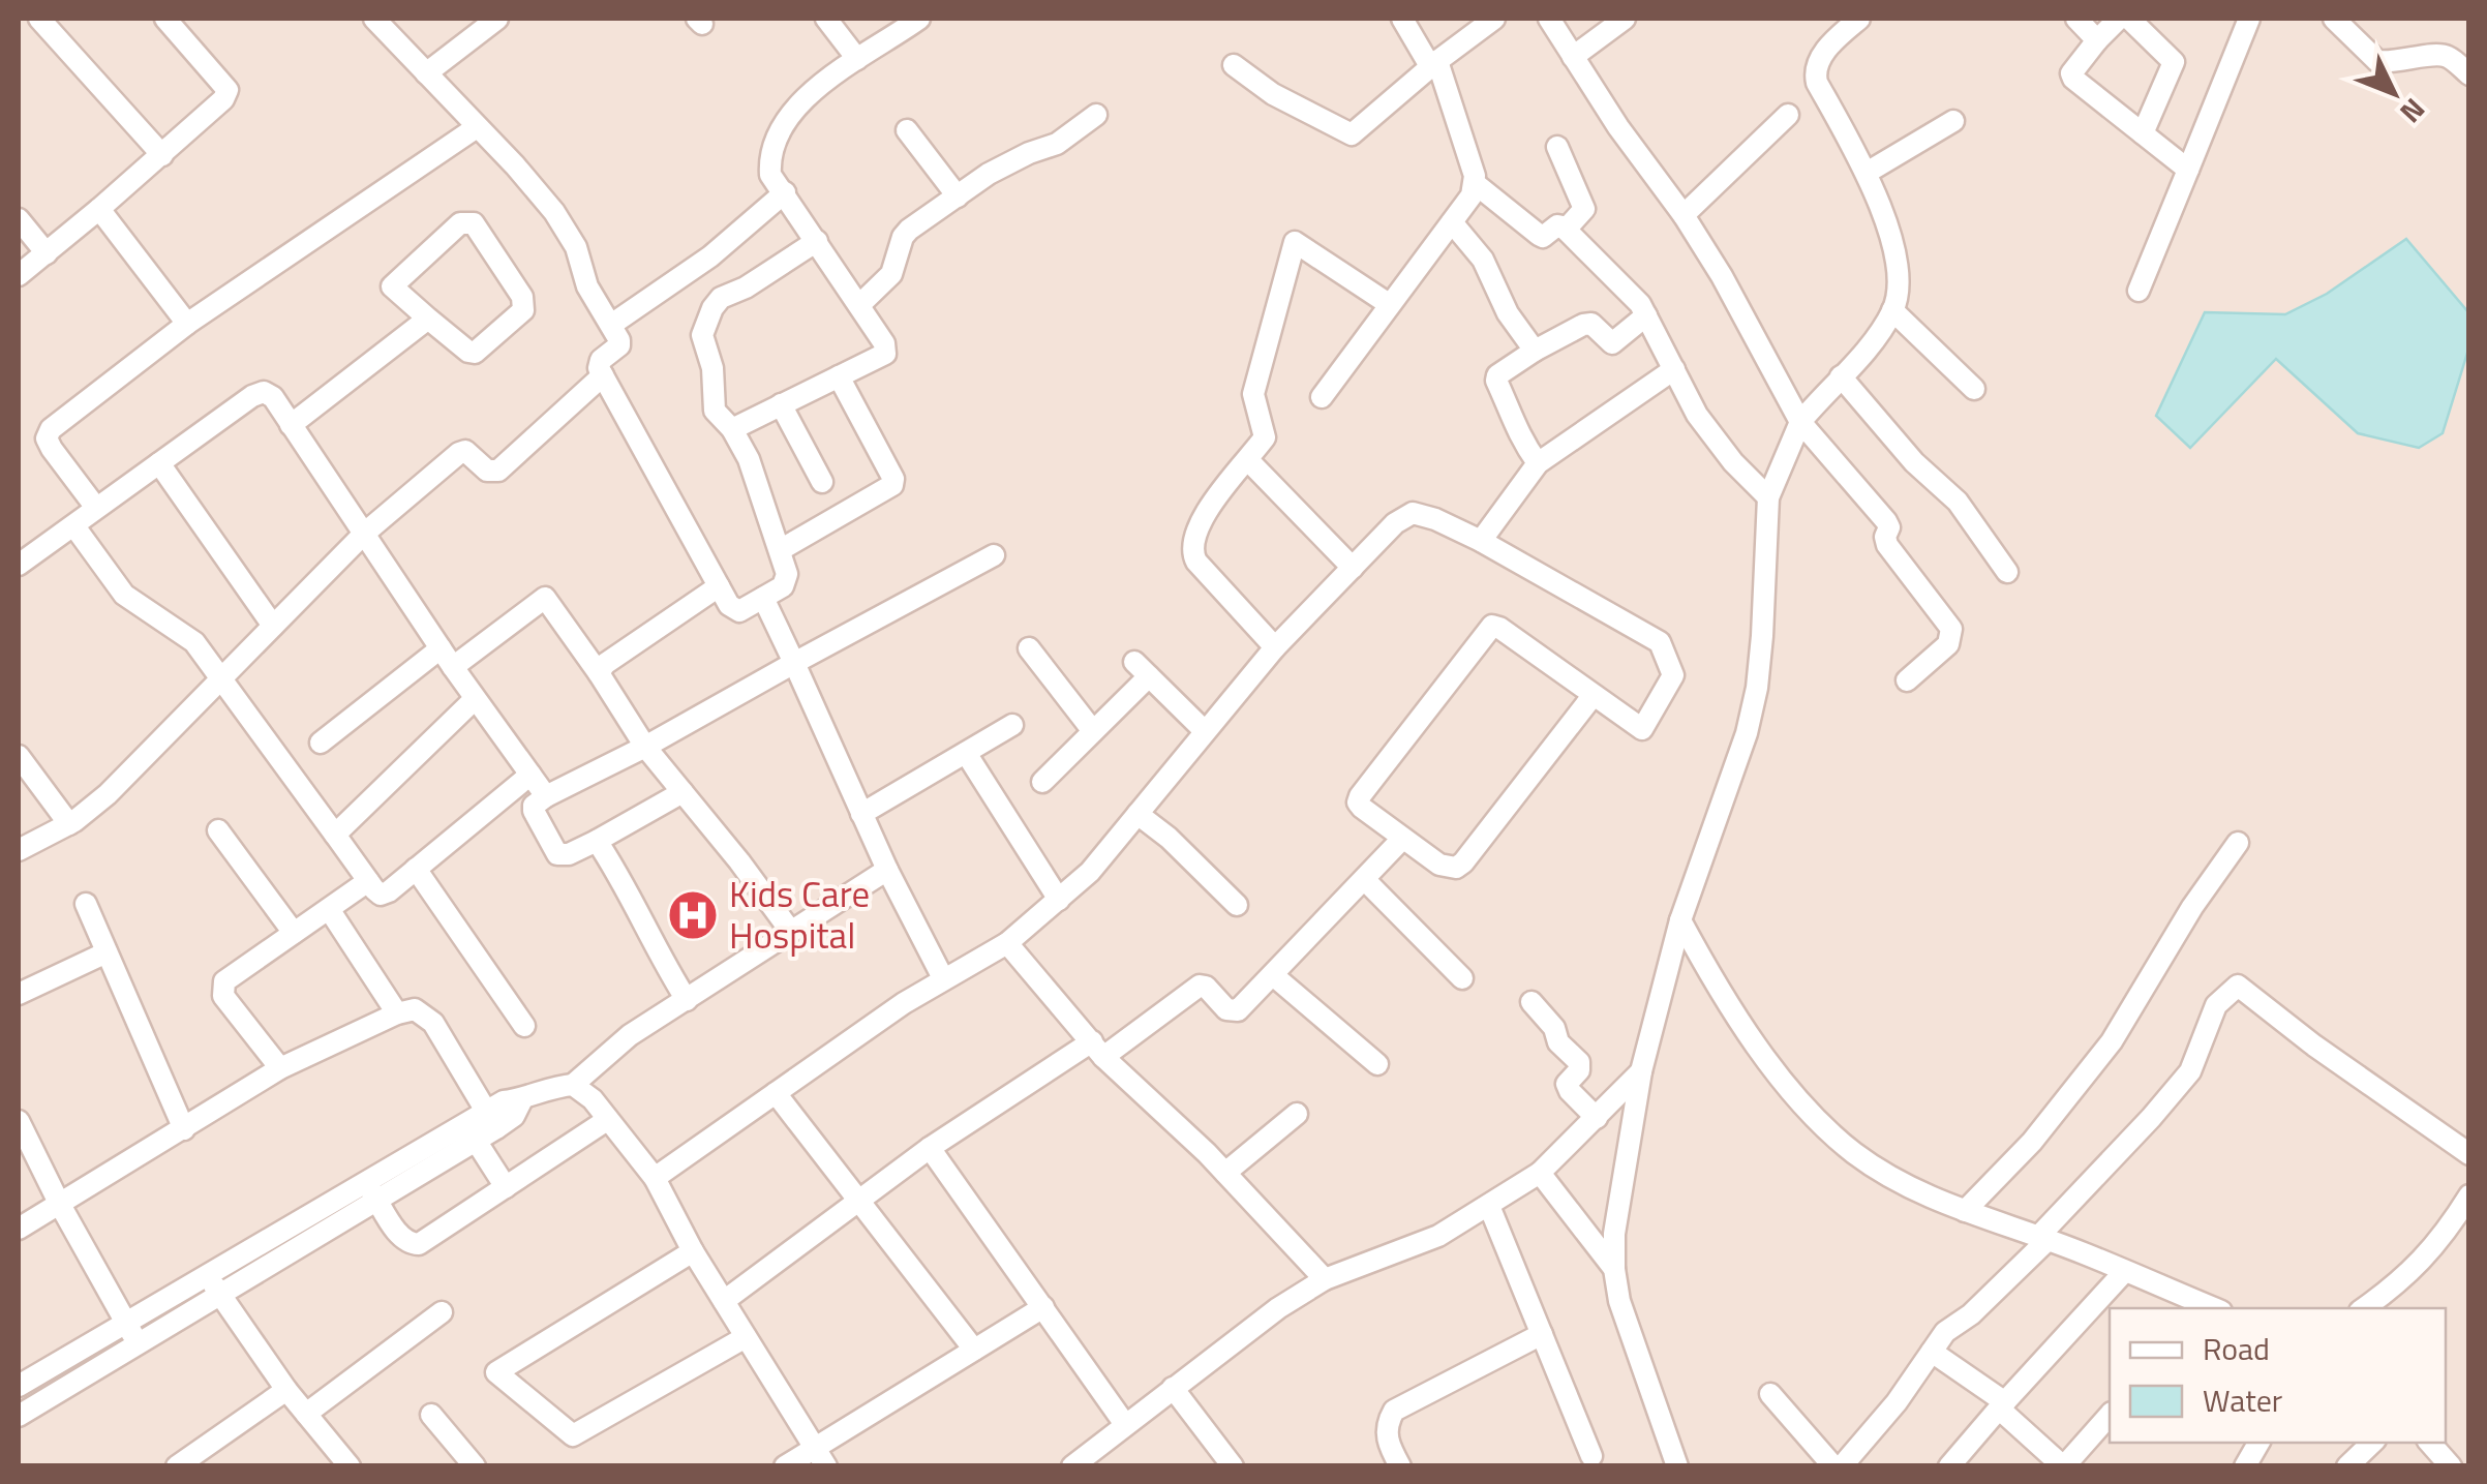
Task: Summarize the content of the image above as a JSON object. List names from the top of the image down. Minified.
{"places":{"hospital":["Kids Care Hospital"]},"legend":["Road","Water"],"north":"bottom right"}
